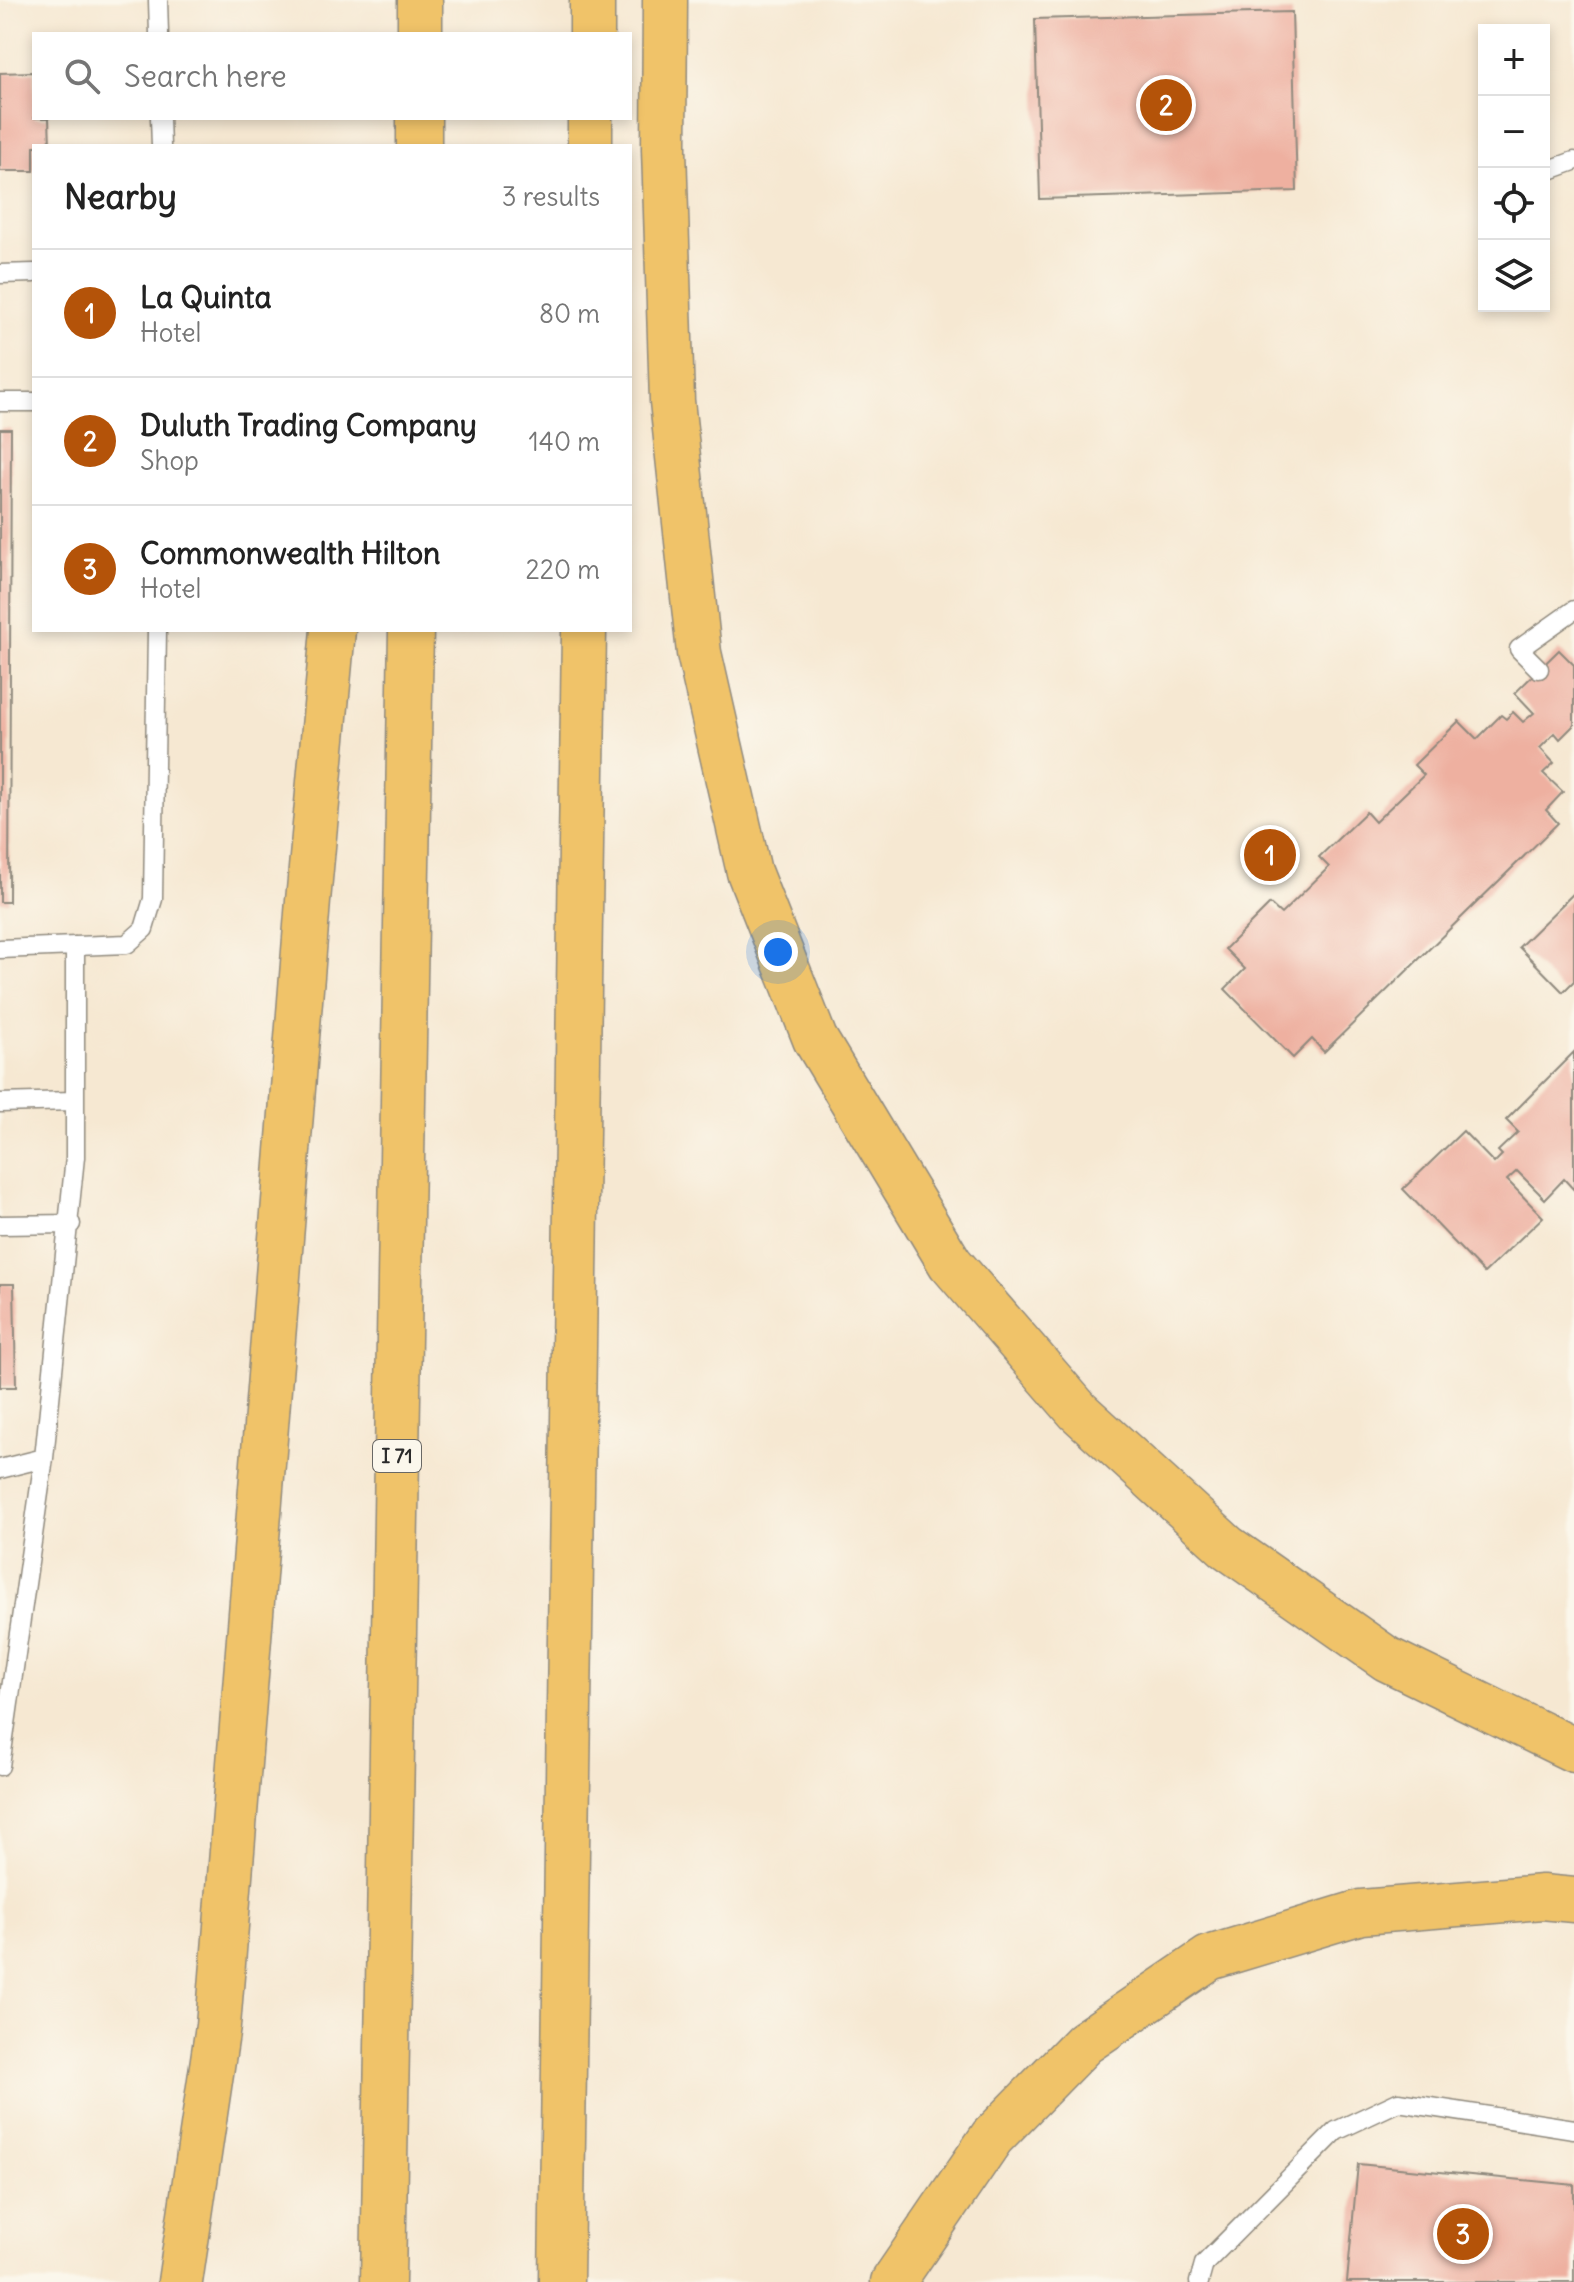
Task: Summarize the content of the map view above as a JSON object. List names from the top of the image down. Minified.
{"streets":{"highway":["I 71"]},"page":{"map_buttons":["+","−"],"search":"Search here","pins":["2","1","3"],"heading":["Nearby","3 results"],"list":[{"mark":"1","name":"La Quinta","note":"Hotel","value":"80 m"},{"mark":"2","name":"Duluth Trading Company","note":"Shop","value":"140 m"},{"mark":"3","name":"Commonwealth Hilton","note":"Hotel","value":"220 m"}]}}
